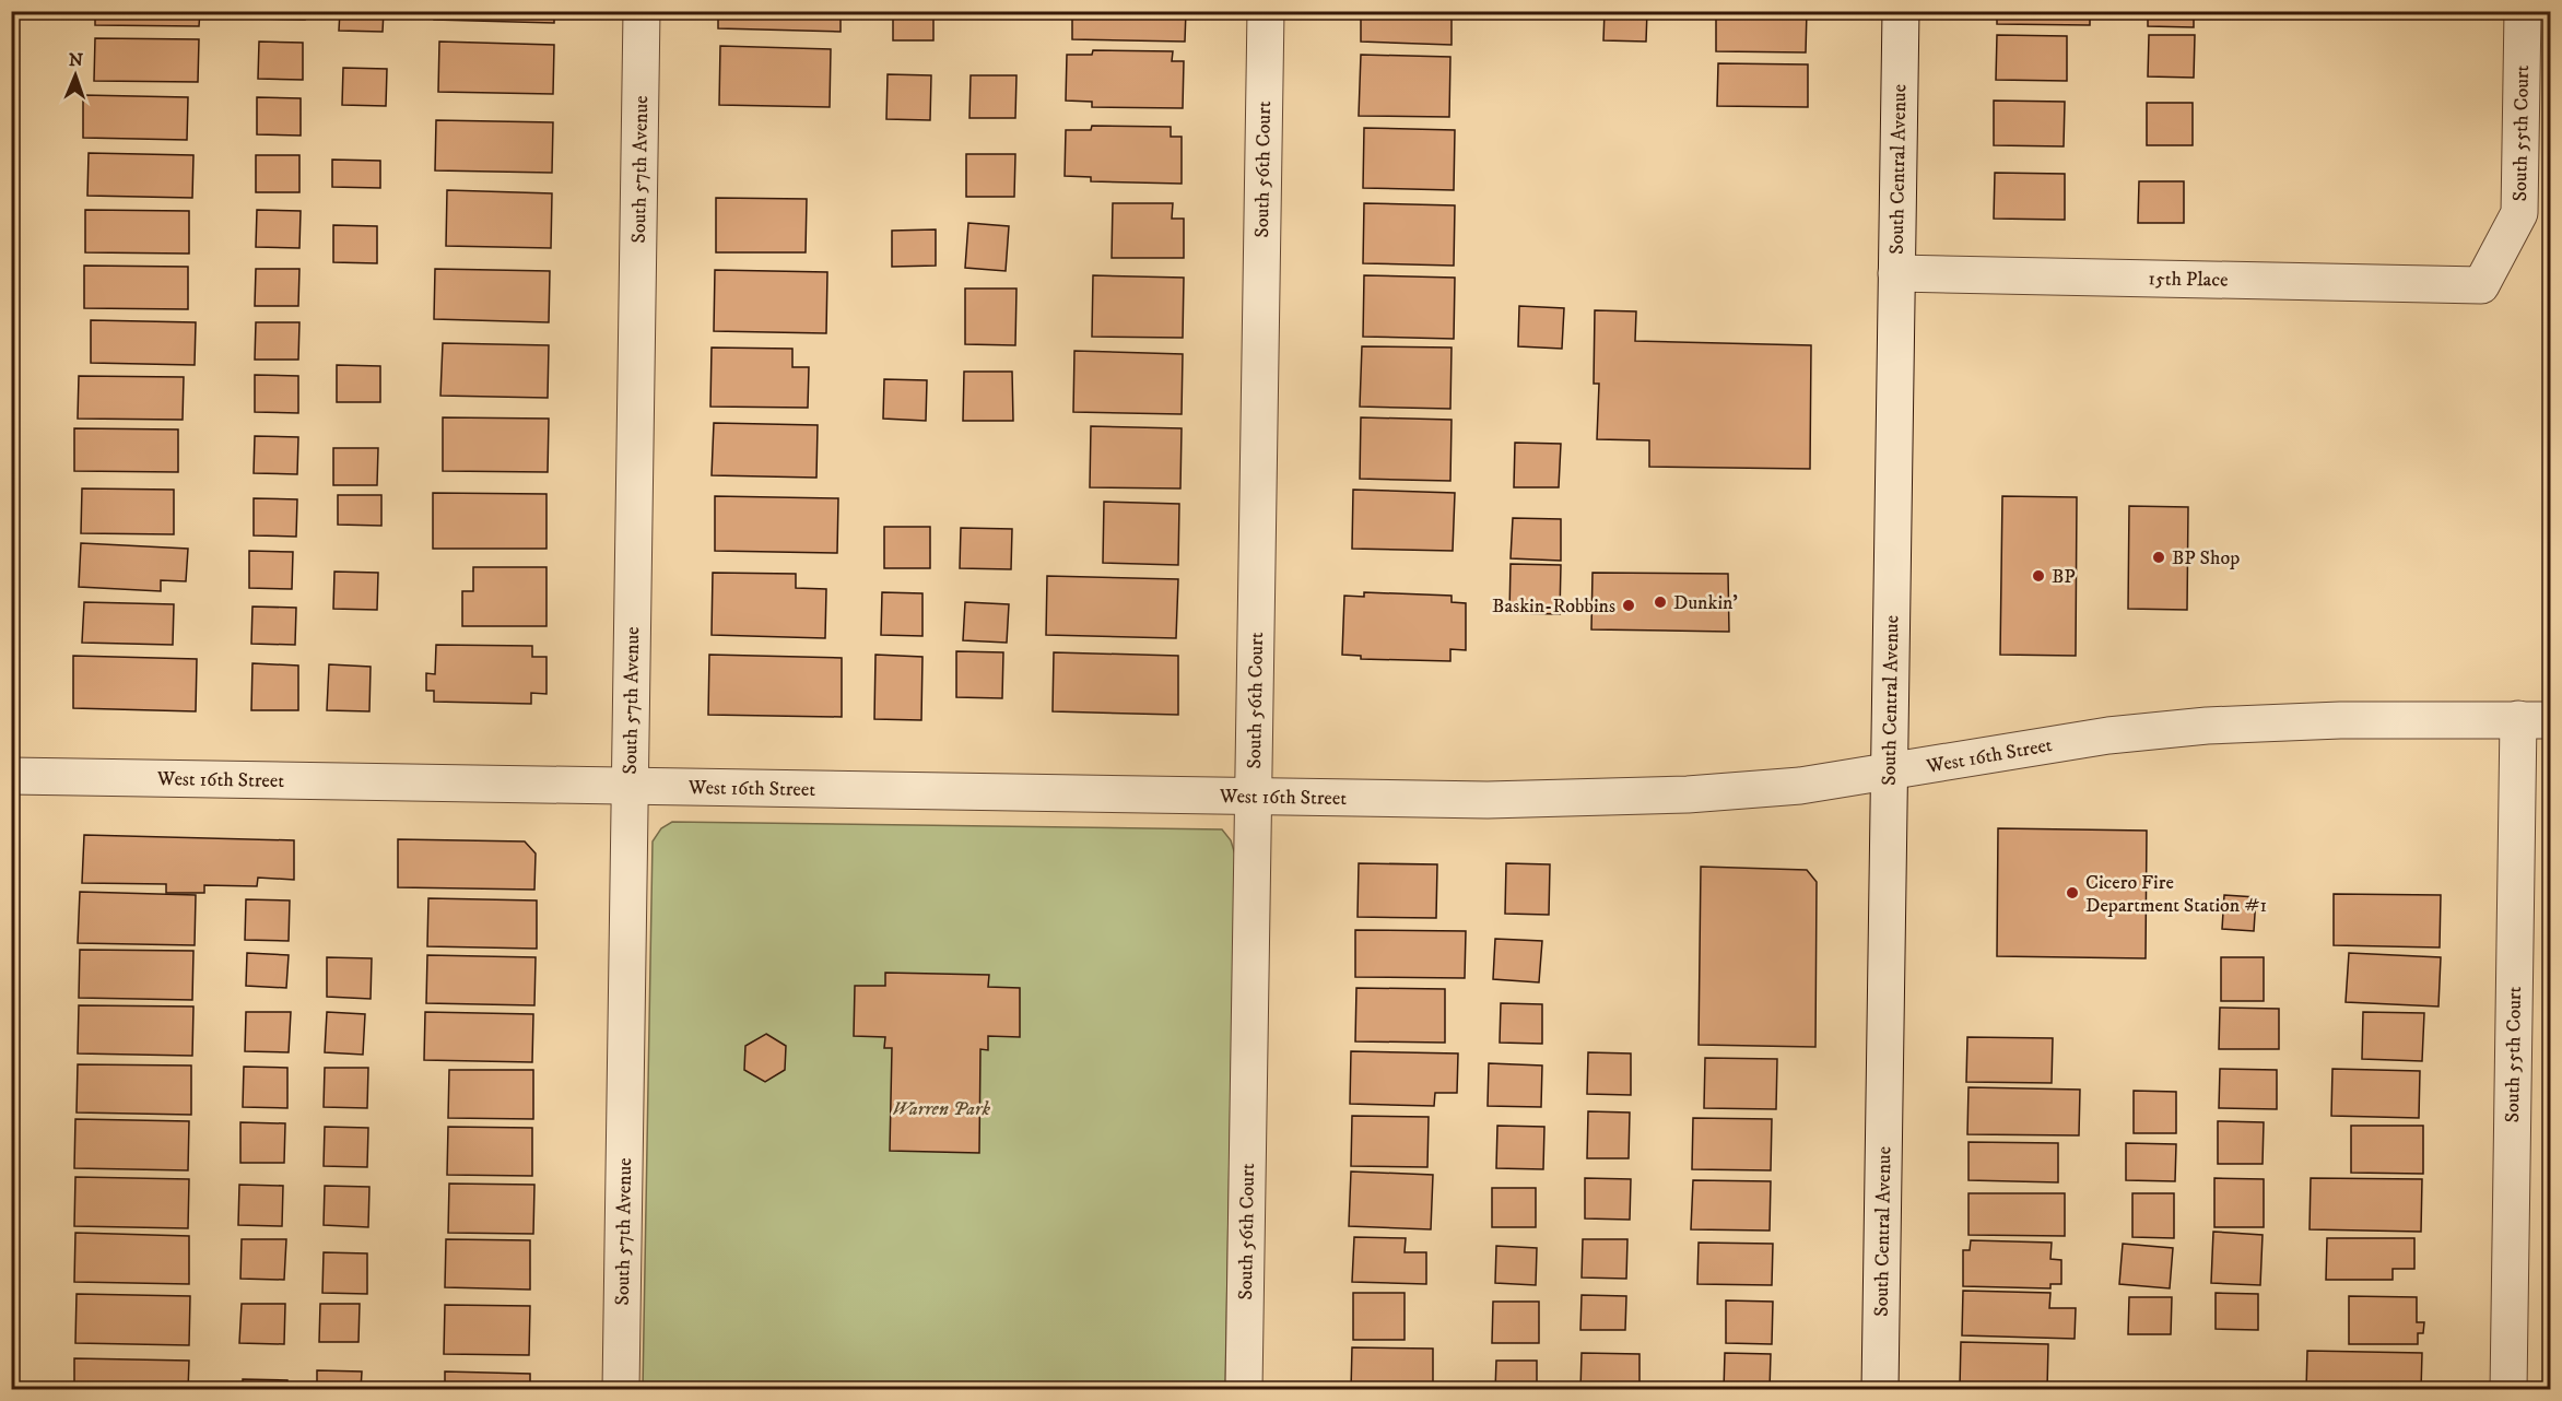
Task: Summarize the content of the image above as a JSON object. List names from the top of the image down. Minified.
{"streets":{"street":["South 55th Court","South 57th Avenue","South 56th Court","South Central Avenue","15th Place","West 16th Street"]},"crossings":[["South 55th Court","15th Place"],["South 55th Court","West 16th Street"],["South 57th Avenue","West 16th Street"],["South 56th Court","West 16th Street"],["South Central Avenue","15th Place"],["South Central Avenue","West 16th Street"]],"parks":["Warren Park"],"places":["BP Shop","BP","Dunkin'","Baskin-Robbins","Cicero Fire Department Station #1"],"north":"top"}
